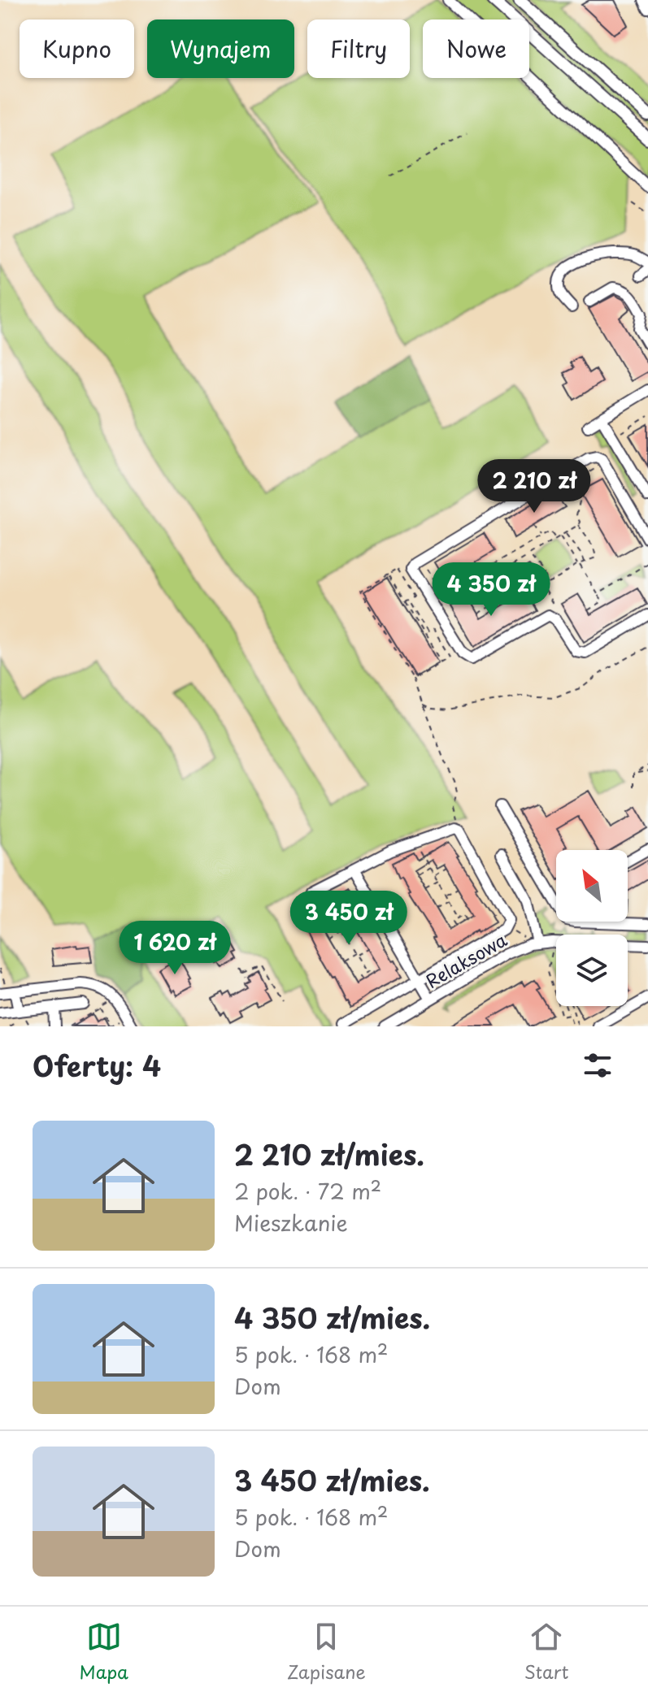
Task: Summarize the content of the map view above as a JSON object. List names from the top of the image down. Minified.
{"streets":{"street":["Relaksowa"]},"north":"top left","page":{"chip":["Kupno","Wynajem","Filtry","Nowe"],"price":["2 210 zł","4 350 zł","3 450 zł","1 620 zł"],"heading":"Oferty: 4","list":[{"name":"2 210 zł/mies.","note":"2 pok. · 72 m² · Mieszkanie"},{"name":"4 350 zł/mies.","note":"5 pok. · 168 m² · Dom"},{"name":"3 450 zł/mies.","note":"5 pok. · 168 m² · Dom"}],"tabs":["Mapa","Zapisane","Start"]}}
